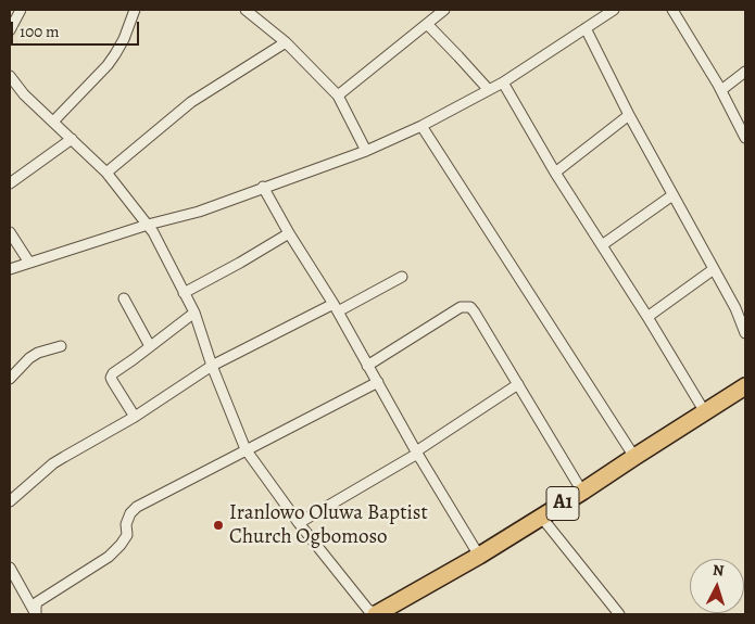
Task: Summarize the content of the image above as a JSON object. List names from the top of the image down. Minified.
{"streets":{"highway":["A1"]},"places":["Iranlowo Oluwa Baptist Church Ogbomoso"],"scale_bar":"100 m","north":"top"}
